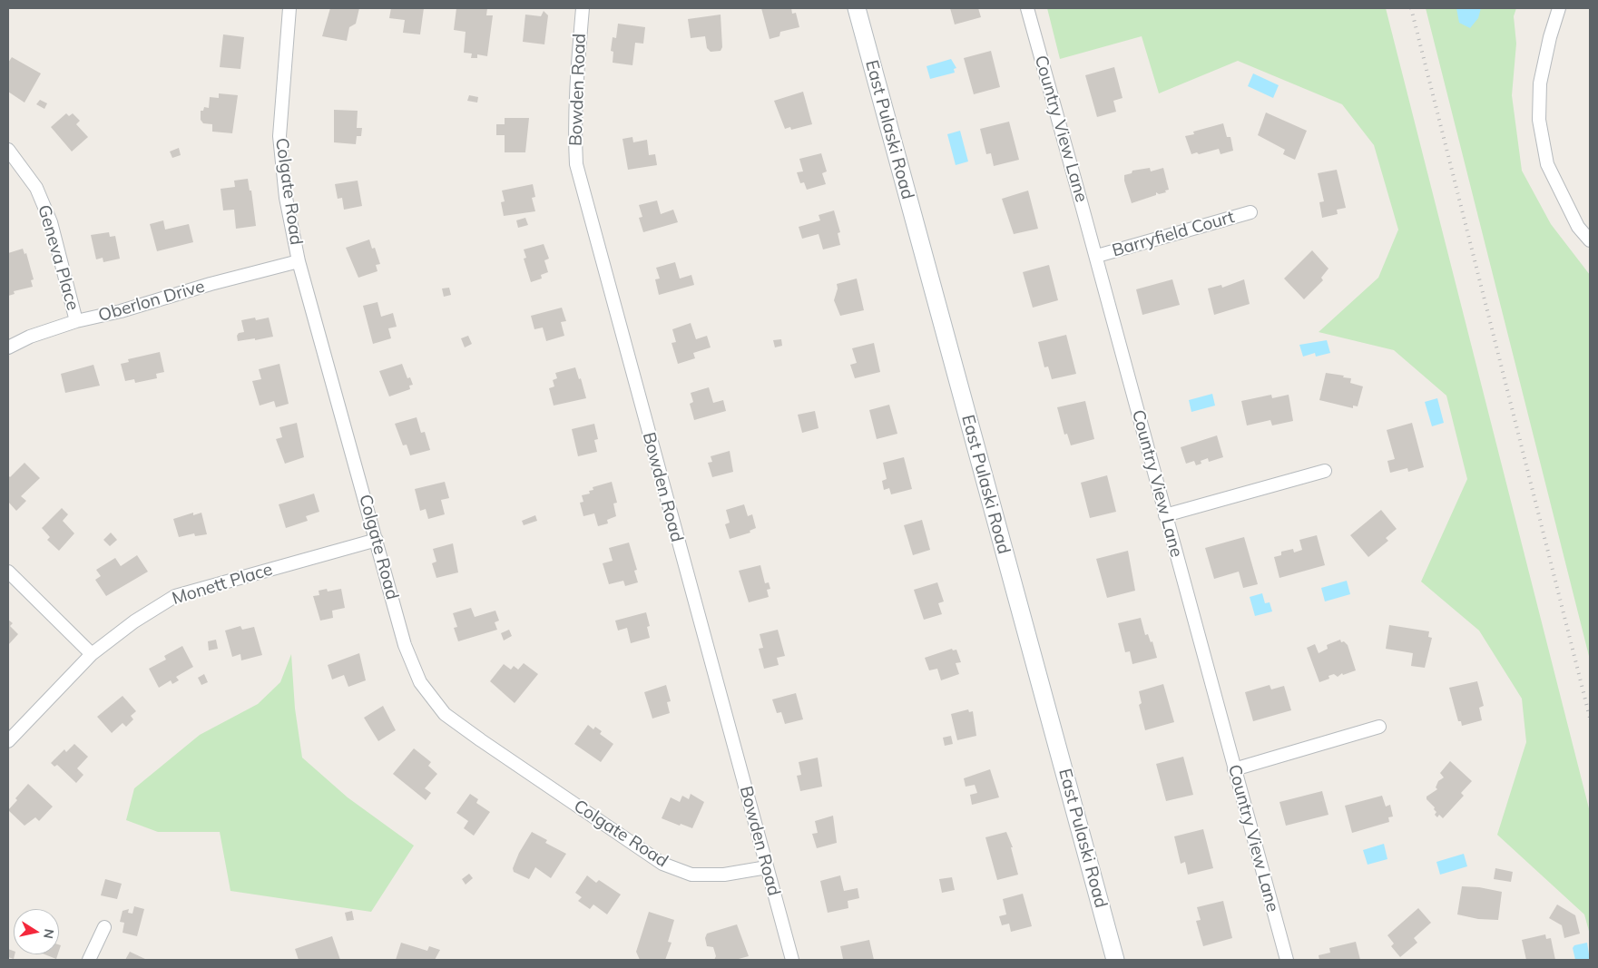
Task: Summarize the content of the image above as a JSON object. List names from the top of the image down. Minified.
{"streets":{"main road":["East Pulaski Road"],"street":["Bowden Road","Country View Lane","Colgate Road","Barryfield Court","Geneva Place","Oberlon Drive","Monett Place"]},"crossings":[["Bowden Road","Colgate Road"],["Country View Lane","Barryfield Court"],["Colgate Road","Oberlon Drive"],["Colgate Road","Monett Place"],["Geneva Place","Oberlon Drive"]],"north":"right"}
